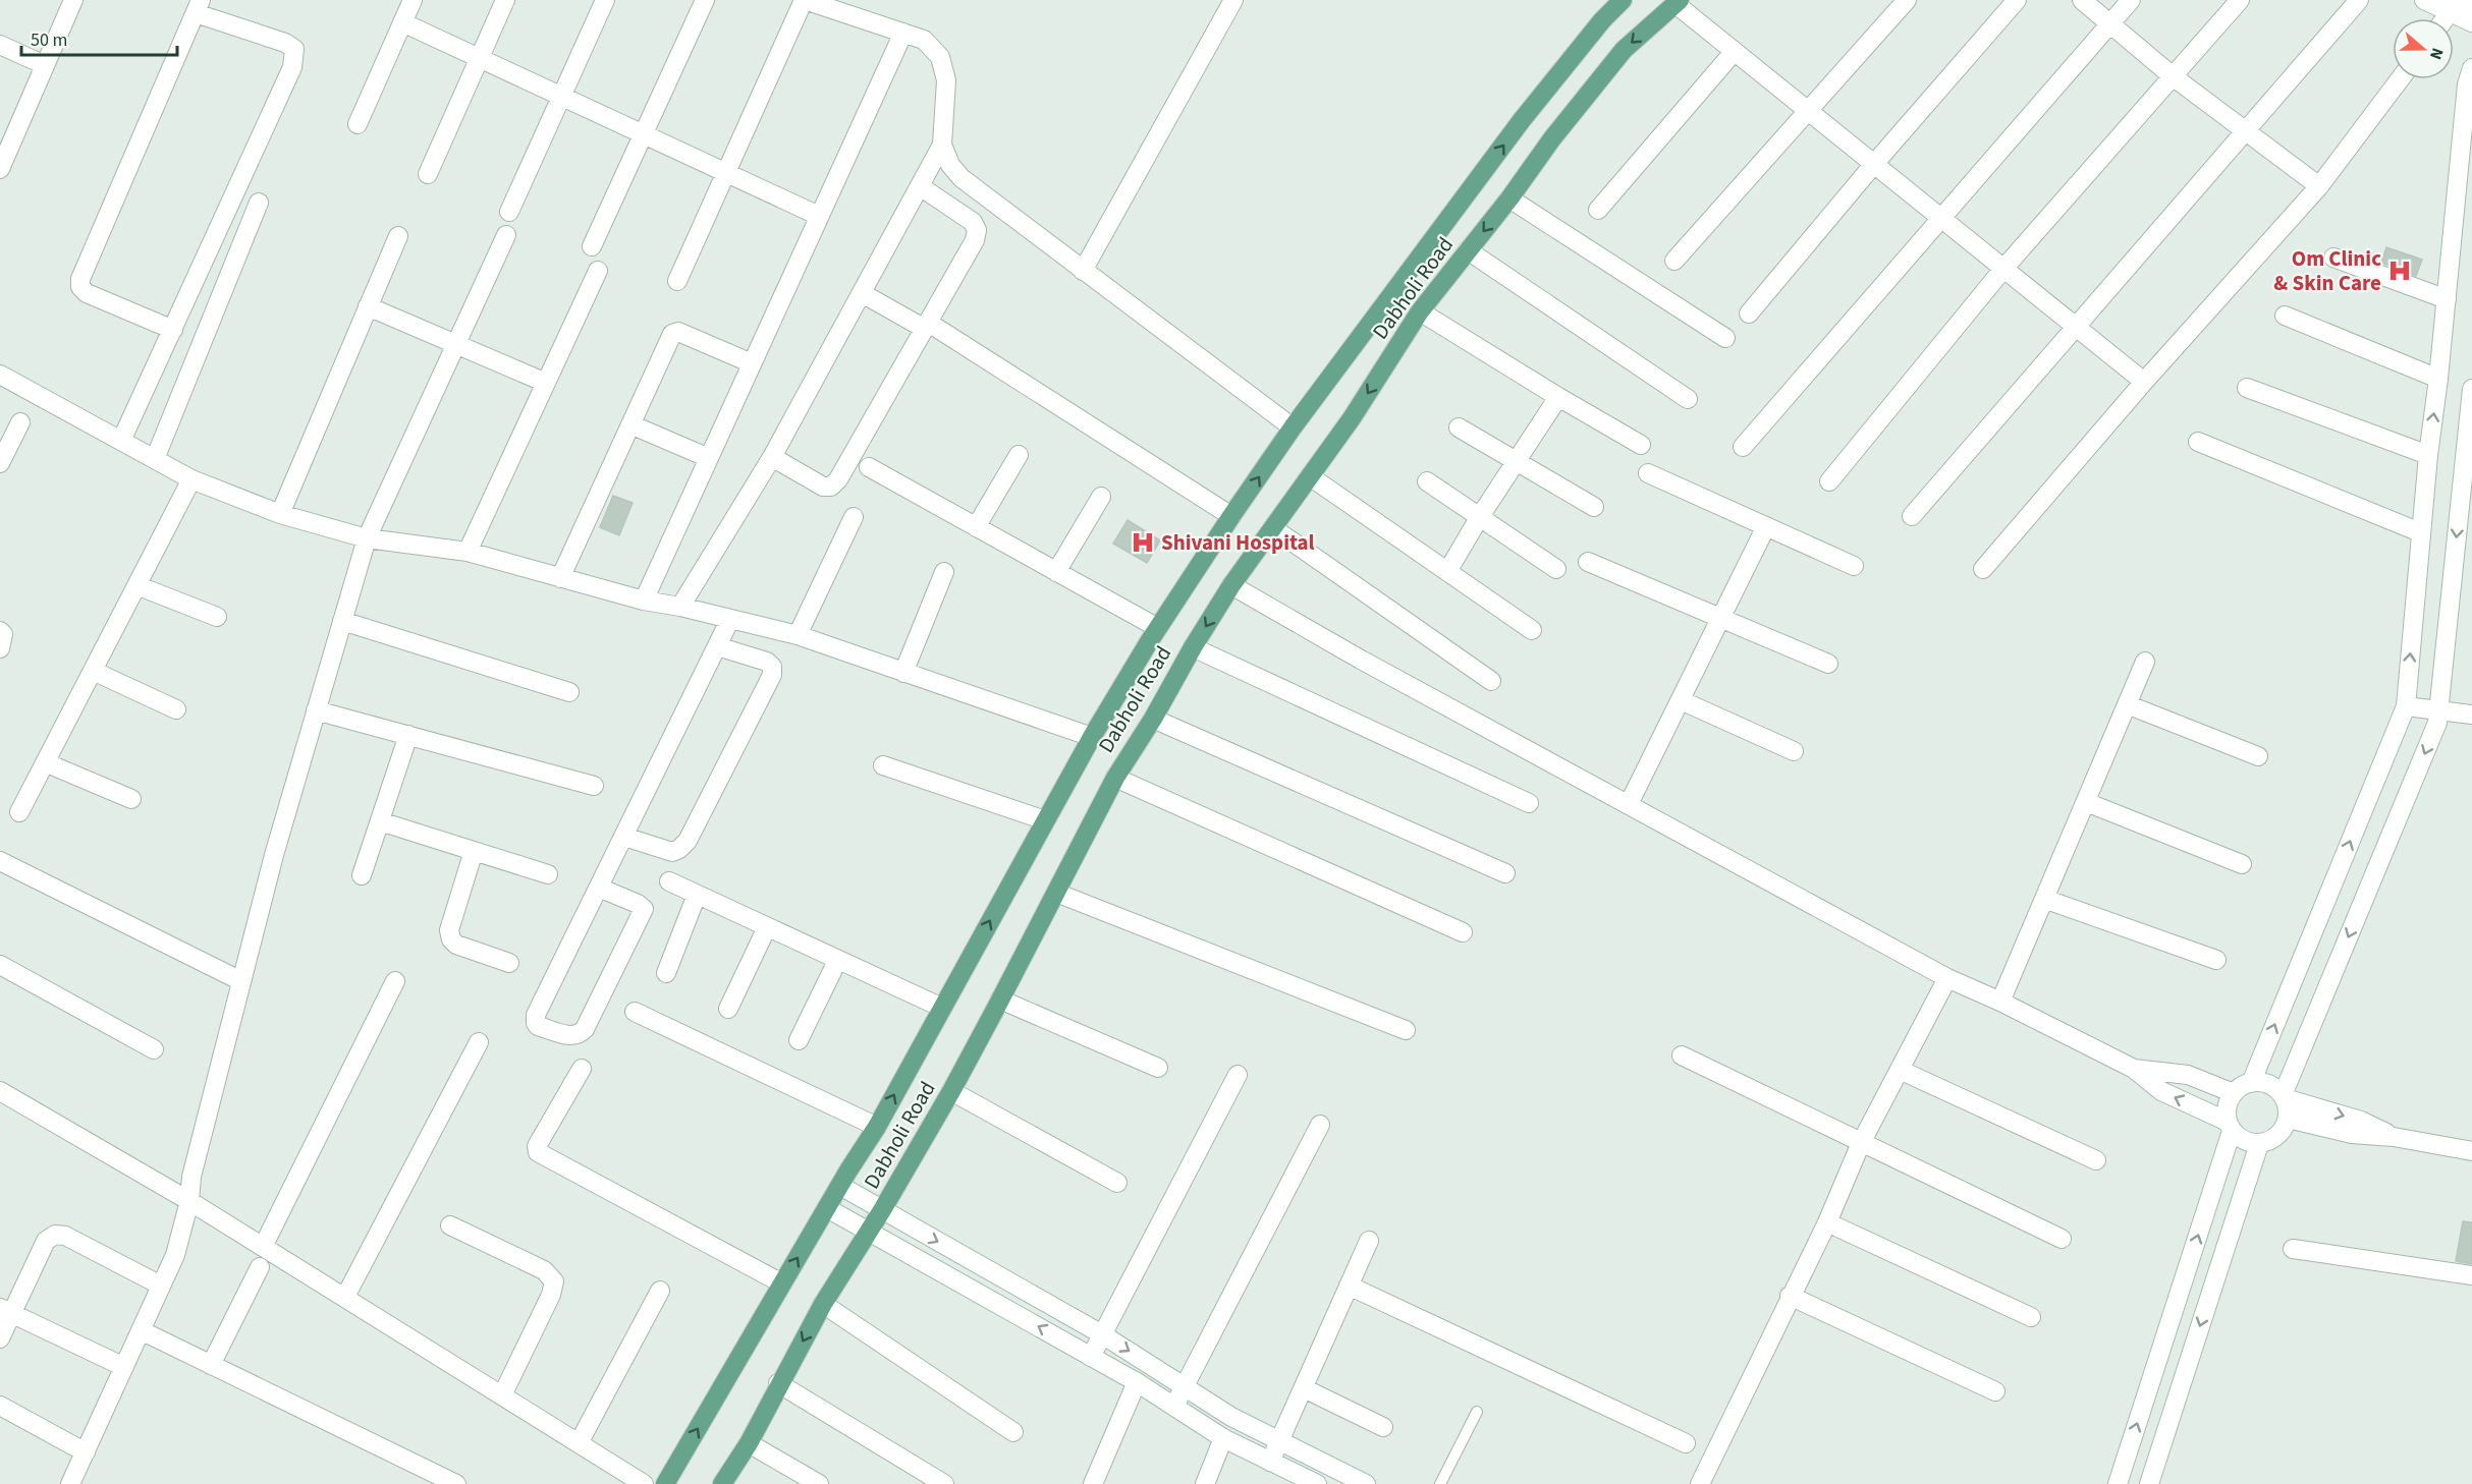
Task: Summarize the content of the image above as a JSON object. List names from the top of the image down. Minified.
{"streets":{"main road":["Dabholi Road"]},"places":{"hospital":["Om Clinic & Skin Care","Shivani Hospital"]},"scale_bar":"50 m","north":"right"}
